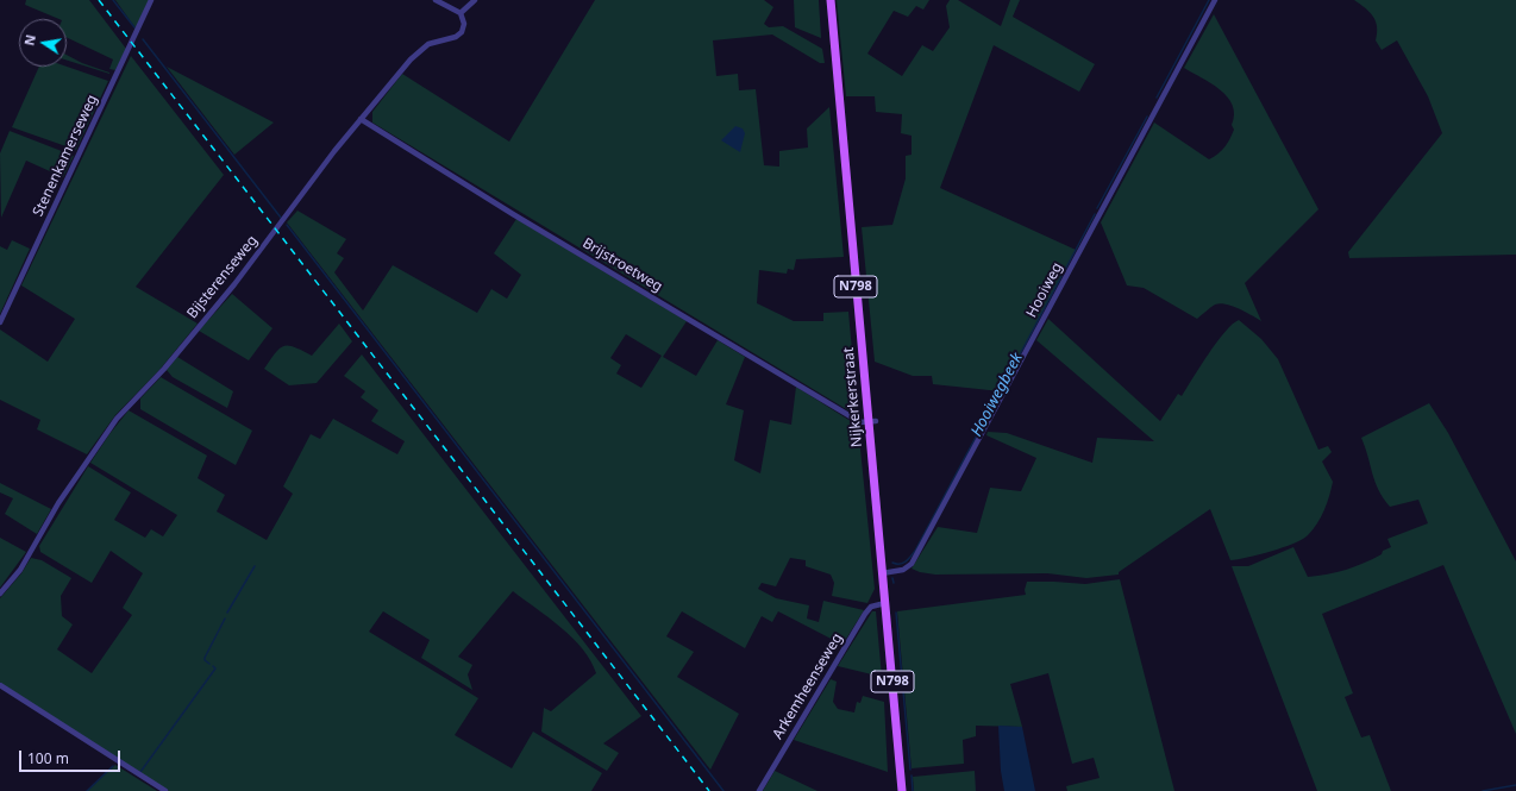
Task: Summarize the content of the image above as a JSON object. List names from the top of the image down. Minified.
{"streets":{"main road":["N798","Nijkerkerstraat"],"street":["Stenenkamerseweg","Brijstroetweg","Bijsterenseweg","Hooiweg","Arkemheenseweg"]},"crossings":[["Brijstroetweg","Bijsterenseweg"],["Brijstroetweg","Nijkerkerstraat"],["Hooiweg","Nijkerkerstraat"],["Nijkerkerstraat","Arkemheenseweg"]],"water":["Hooiwegbeek"],"scale_bar":"100 m","north":"left"}
